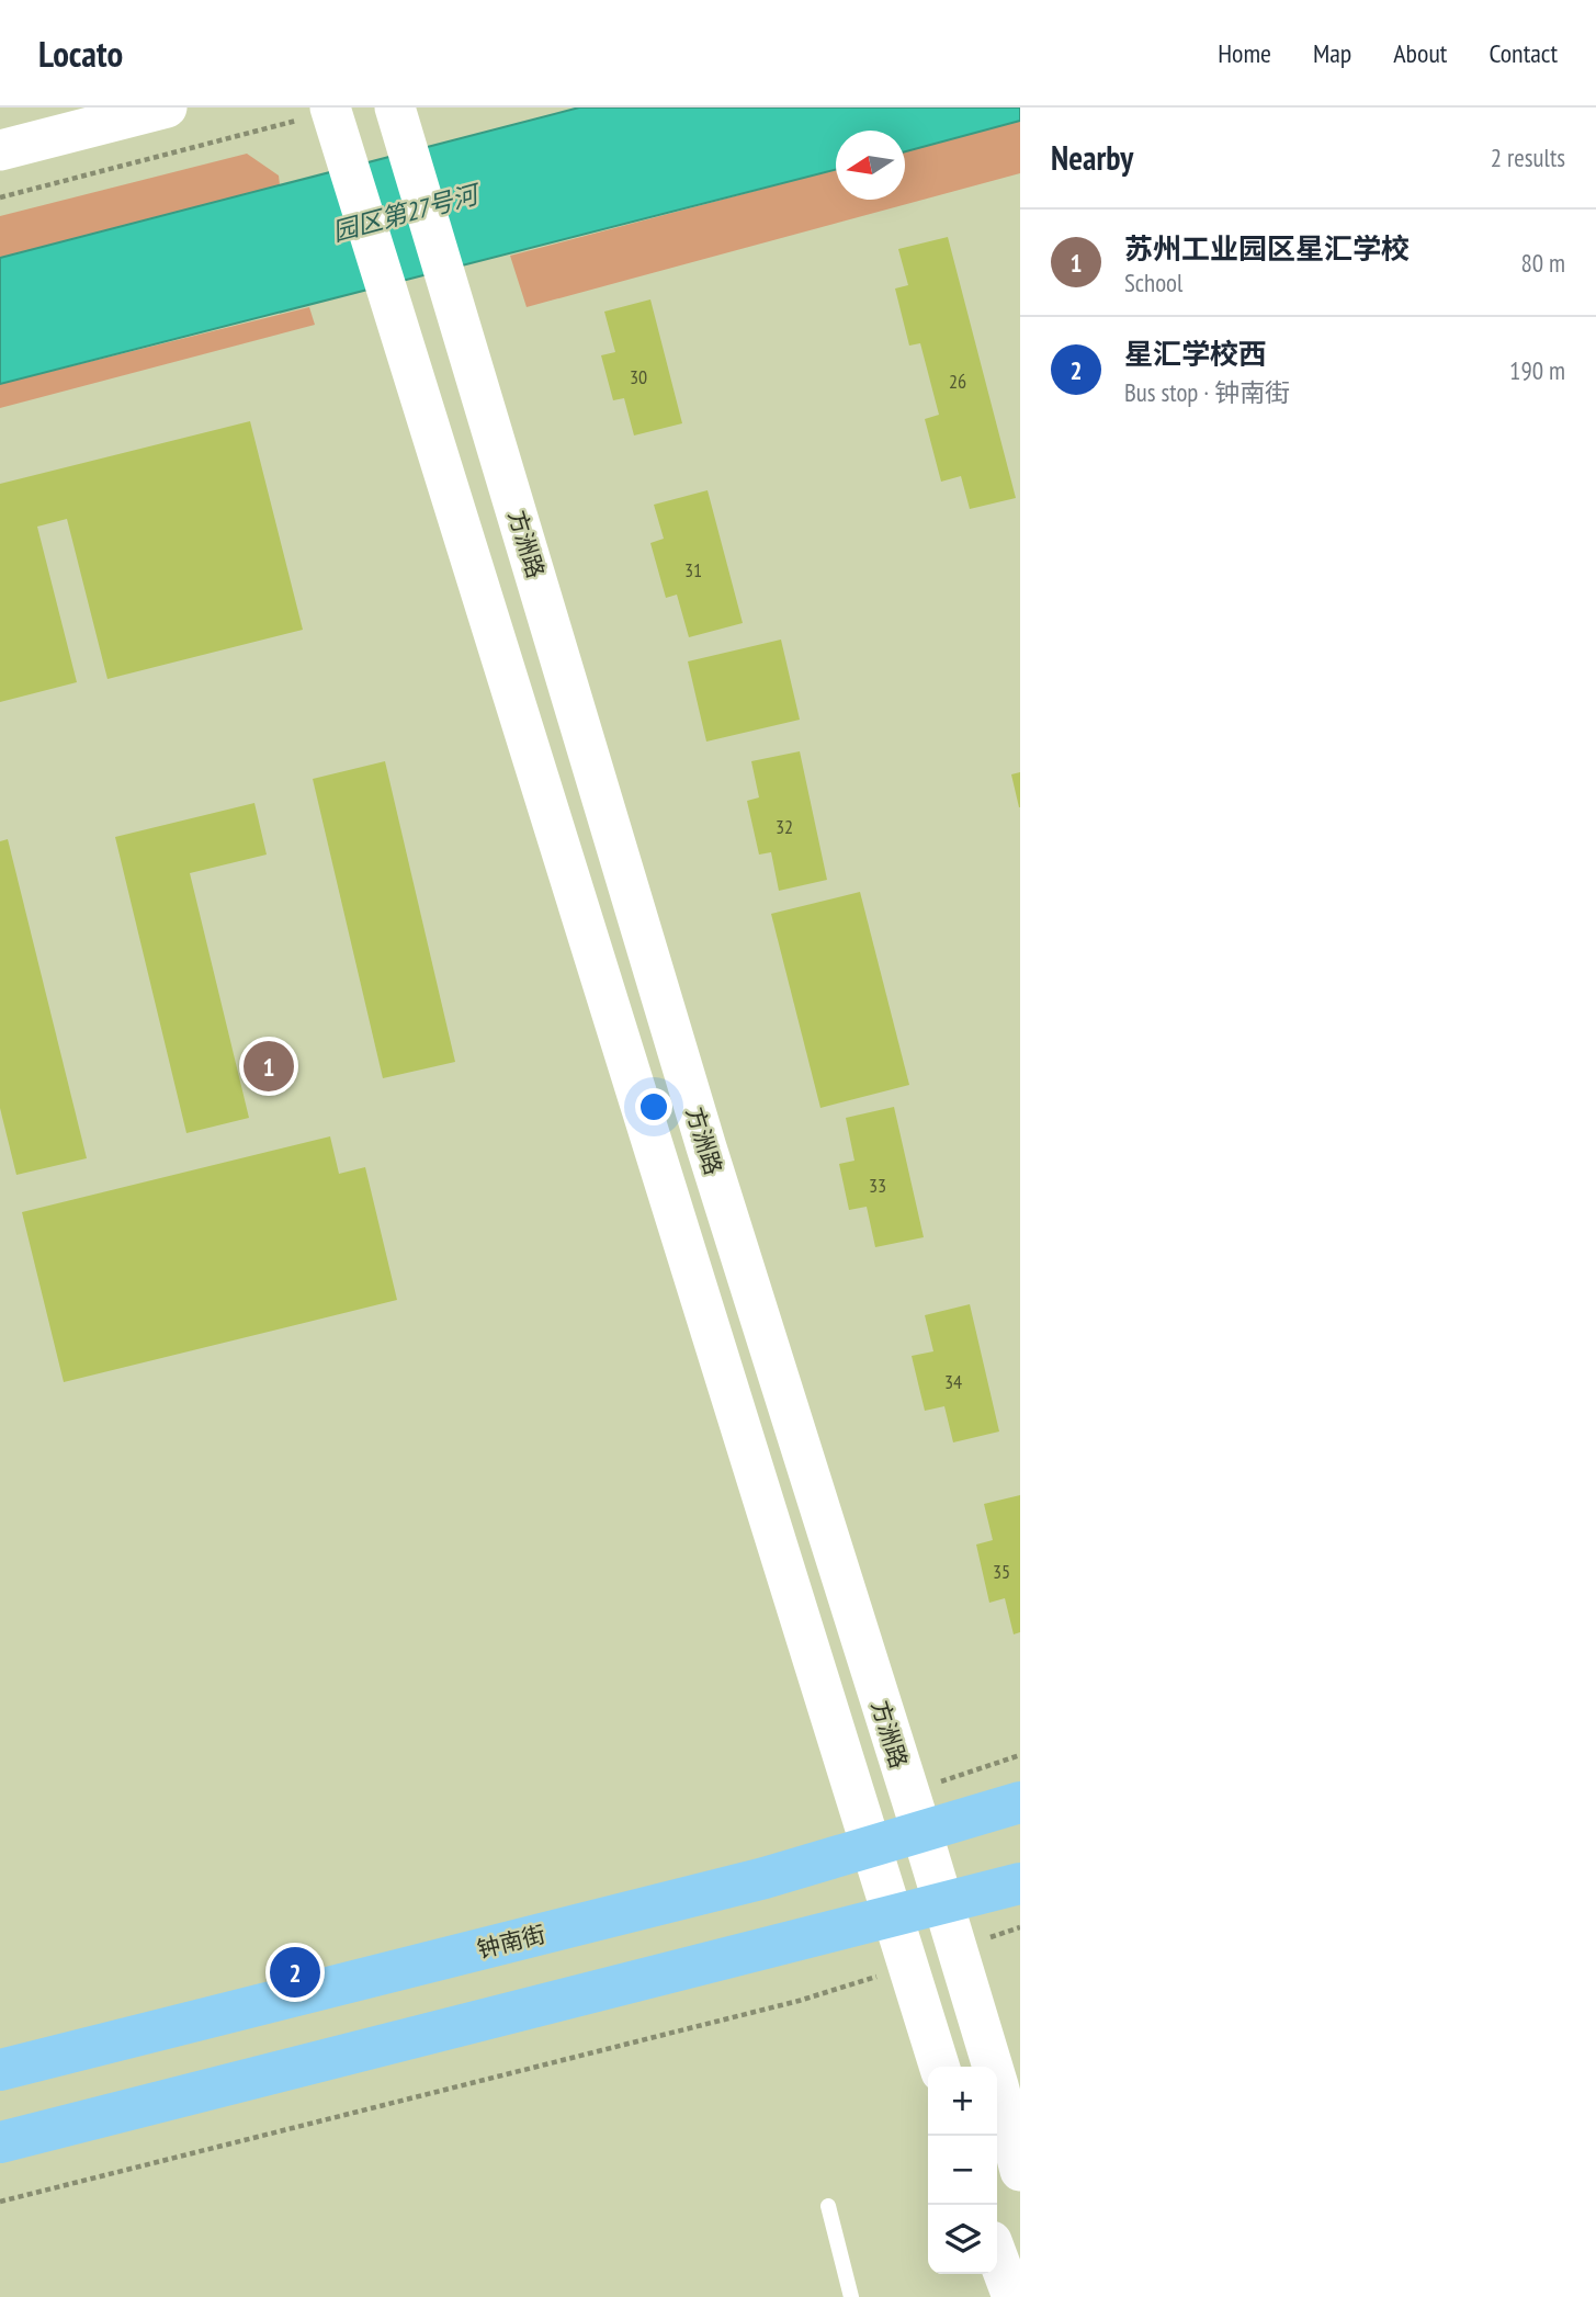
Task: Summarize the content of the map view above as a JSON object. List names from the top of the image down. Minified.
{"streets":{"main road":["方洲路","钟南街"]},"crossings":[["方洲路","钟南街"]],"water":["园区第27号河"],"house_numbers":["30","26","31","32","33","34","35"],"north":"left","page":{"header":"Locato","nav":["Home","Map","About","Contact"],"heading":["Nearby","2 results"],"list":[{"mark":"1","name":"苏州工业园区星汇学校","note":"School","value":"80 m"},{"mark":"2","name":"星汇学校西","note":"Bus stop · 钟南街","value":"190 m"}],"pins":["1","2"],"map_buttons":["+","−"]}}
